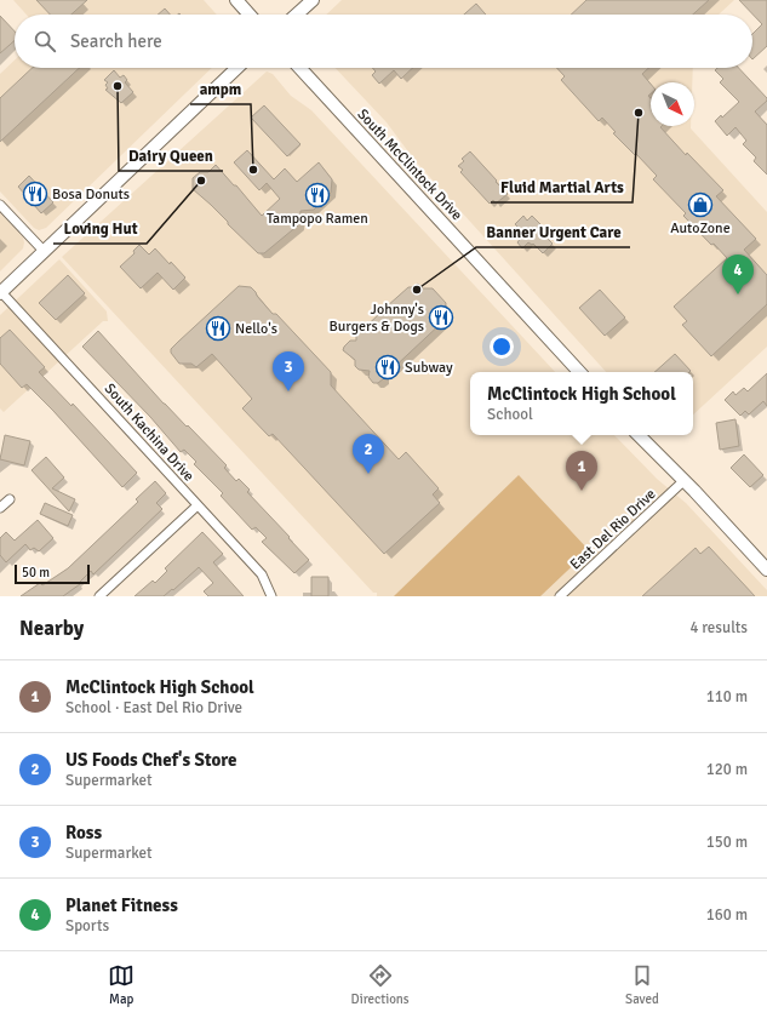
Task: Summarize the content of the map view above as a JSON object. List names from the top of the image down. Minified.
{"streets":{"main road":["South McClintock Drive"],"street":["South Kachina Drive","East Del Rio Drive"]},"places":{"other":["Dairy Queen","Fluid Martial Arts","ampm","Loving Hut","Banner Urgent Care"],"restaurant":["Bosa Donuts","Tampopo Ramen","Johnny's Burgers & Dogs","Nello's","Subway"],"shop":["AutoZone"]},"scale_bar":"50 m","north":"bottom right","page":{"search":"Search here","pins":["4","3","2","1"],"popup":["McClintock High School","School"],"scale":"50 m","heading":["Nearby","4 results"],"list":[{"mark":"1","name":"McClintock High School","note":"School · East Del Rio Drive","value":"110 m"},{"mark":"2","name":"US Foods Chef's Store","note":"Supermarket","value":"120 m"},{"mark":"3","name":"Ross","note":"Supermarket","value":"150 m"},{"mark":"4","name":"Planet Fitness","note":"Sports","value":"160 m"}],"nav":["Map","Directions","Saved"]}}
